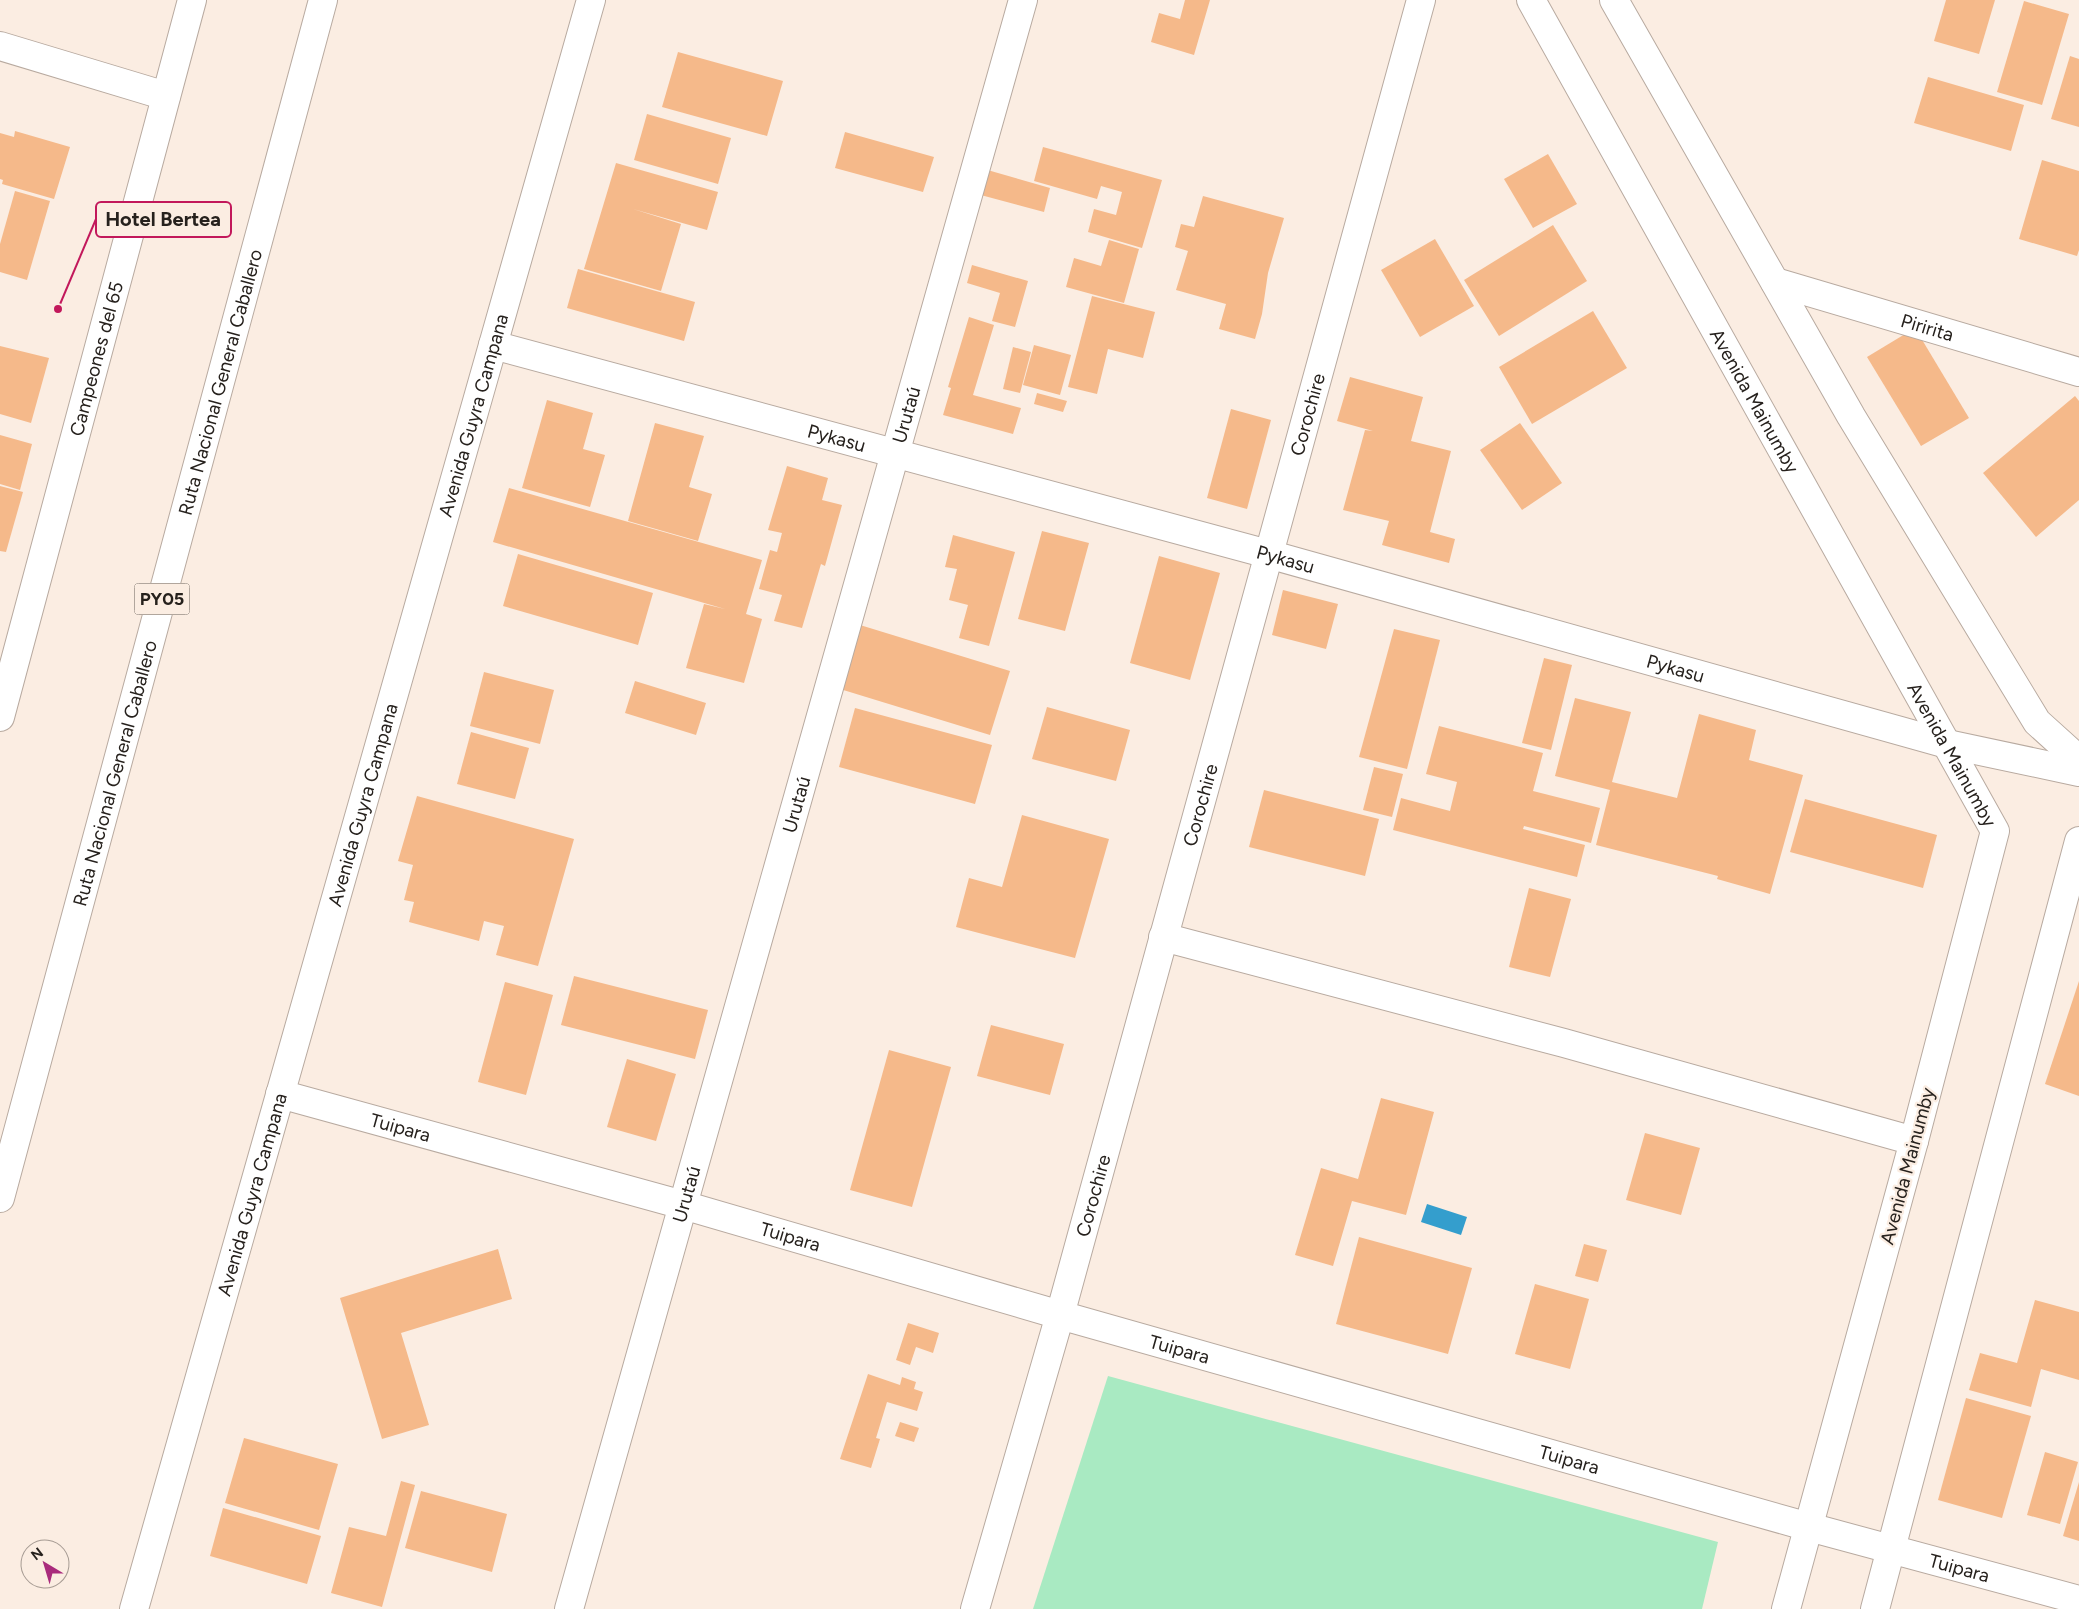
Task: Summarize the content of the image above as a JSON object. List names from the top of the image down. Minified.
{"streets":{"main road":["Piririta","Campeones del 65","Ruta Nacional General Caballero","Avenida Mainumby","Corochire","Avenida Guyra Campana","Urutaú","Pykasu","PY05","Tuipara"]},"crossings":[["Avenida Mainumby","Pykasu"],["Avenida Mainumby","Tuipara"],["Corochire","Pykasu"],["Corochire","Tuipara"],["Avenida Guyra Campana","Pykasu"],["Avenida Guyra Campana","Tuipara"],["Urutaú","Pykasu"],["Urutaú","Tuipara"]],"places":["Hotel Bertea"],"north":"top left"}
